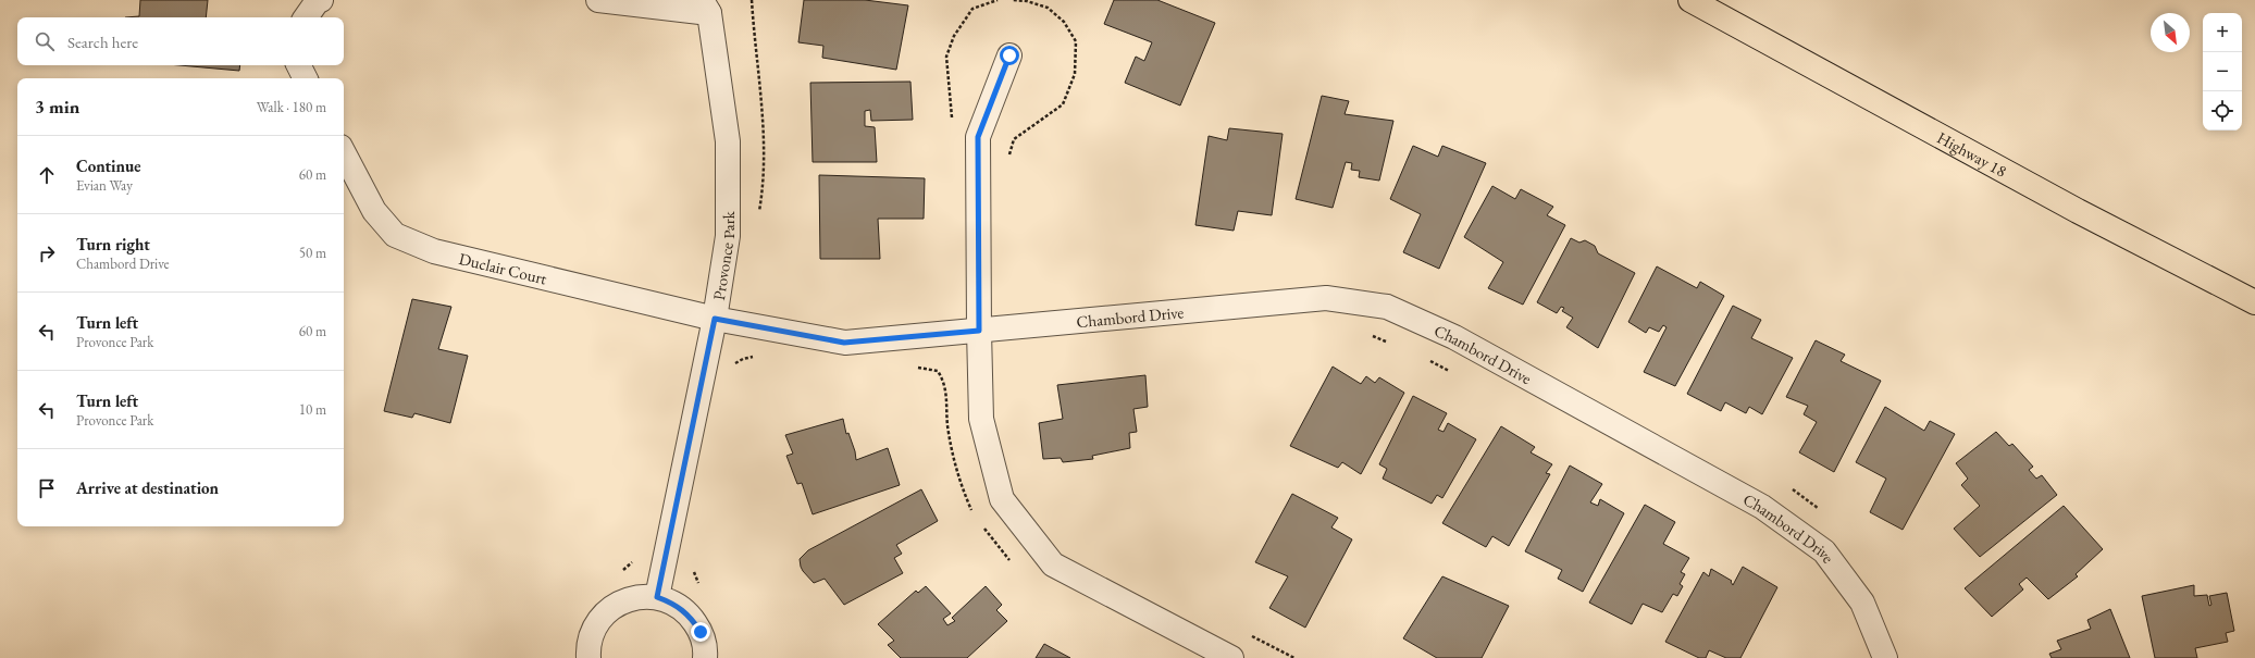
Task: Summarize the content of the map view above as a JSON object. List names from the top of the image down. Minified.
{"streets":{"main road":["Highway 18"],"street":["Provonce Park","Duclair Court","Chambord Drive"]},"crossings":[["Provonce Park","Duclair Court"],["Provonce Park","Chambord Drive"],["Duclair Court","Chambord Drive"]],"north":"bottom right","page":{"map_buttons":["+","−"],"search":"Search here","heading":["3 min","Walk · 180 m"],"list":[["Continue","Evian Way","60 m"],["Turn right","Chambord Drive","50 m"],["Turn left","Provonce Park","60 m"],["Turn left","Provonce Park","10 m"],"Arrive at destination"]}}
